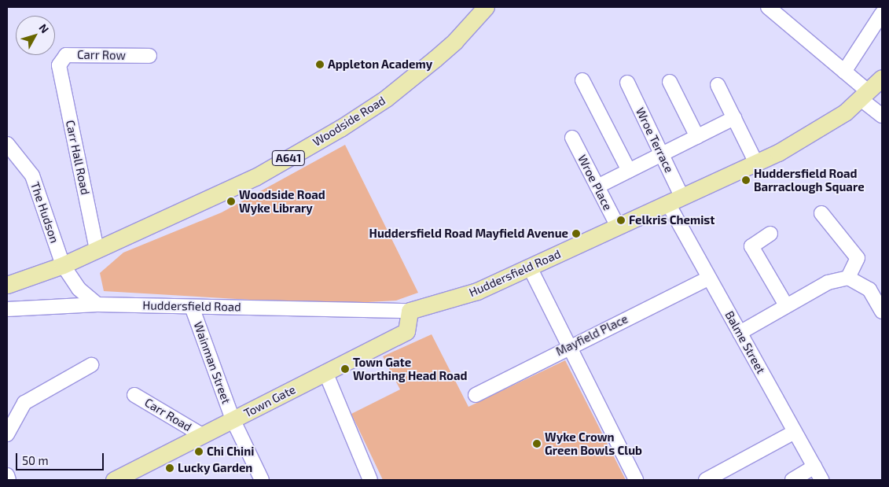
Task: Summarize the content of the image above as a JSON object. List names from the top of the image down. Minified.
{"streets":{"main road":["Woodside Road","A641","Huddersfield Road","Town Gate"],"street":["Carr Row","Wroe Terrace","Carr Hall Road","Wroe Place","The Hudson","Mayfield Place","Balme Street","Wainman Street","Carr Road"]},"crossings":[["Carr Row","Carr Hall Road"],["Woodside Road","Carr Hall Road"],["Woodside Road","A641"],["Woodside Road","The Hudson"],["Wroe Terrace","Huddersfield Road"],["Wroe Terrace","Balme Street"],["A641","The Hudson"],["Wroe Place","Huddersfield Road"],["Huddersfield Road","Balme Street"],["Huddersfield Road","Wainman Street"],["Huddersfield Road","Town Gate"],["Mayfield Place","Balme Street"],["Wainman Street","Town Gate"],["Town Gate","Carr Road"]],"places":["Appleton Academy","Huddersfield Road Barraclough Square","Woodside Road Wyke Library","Felkris Chemist","Huddersfield Road Mayfield Avenue","Town Gate Worthing Head Road","Wyke Crown Green Bowls Club","Chi Chini","Lucky Garden"],"scale_bar":"50 m","north":"top right"}
